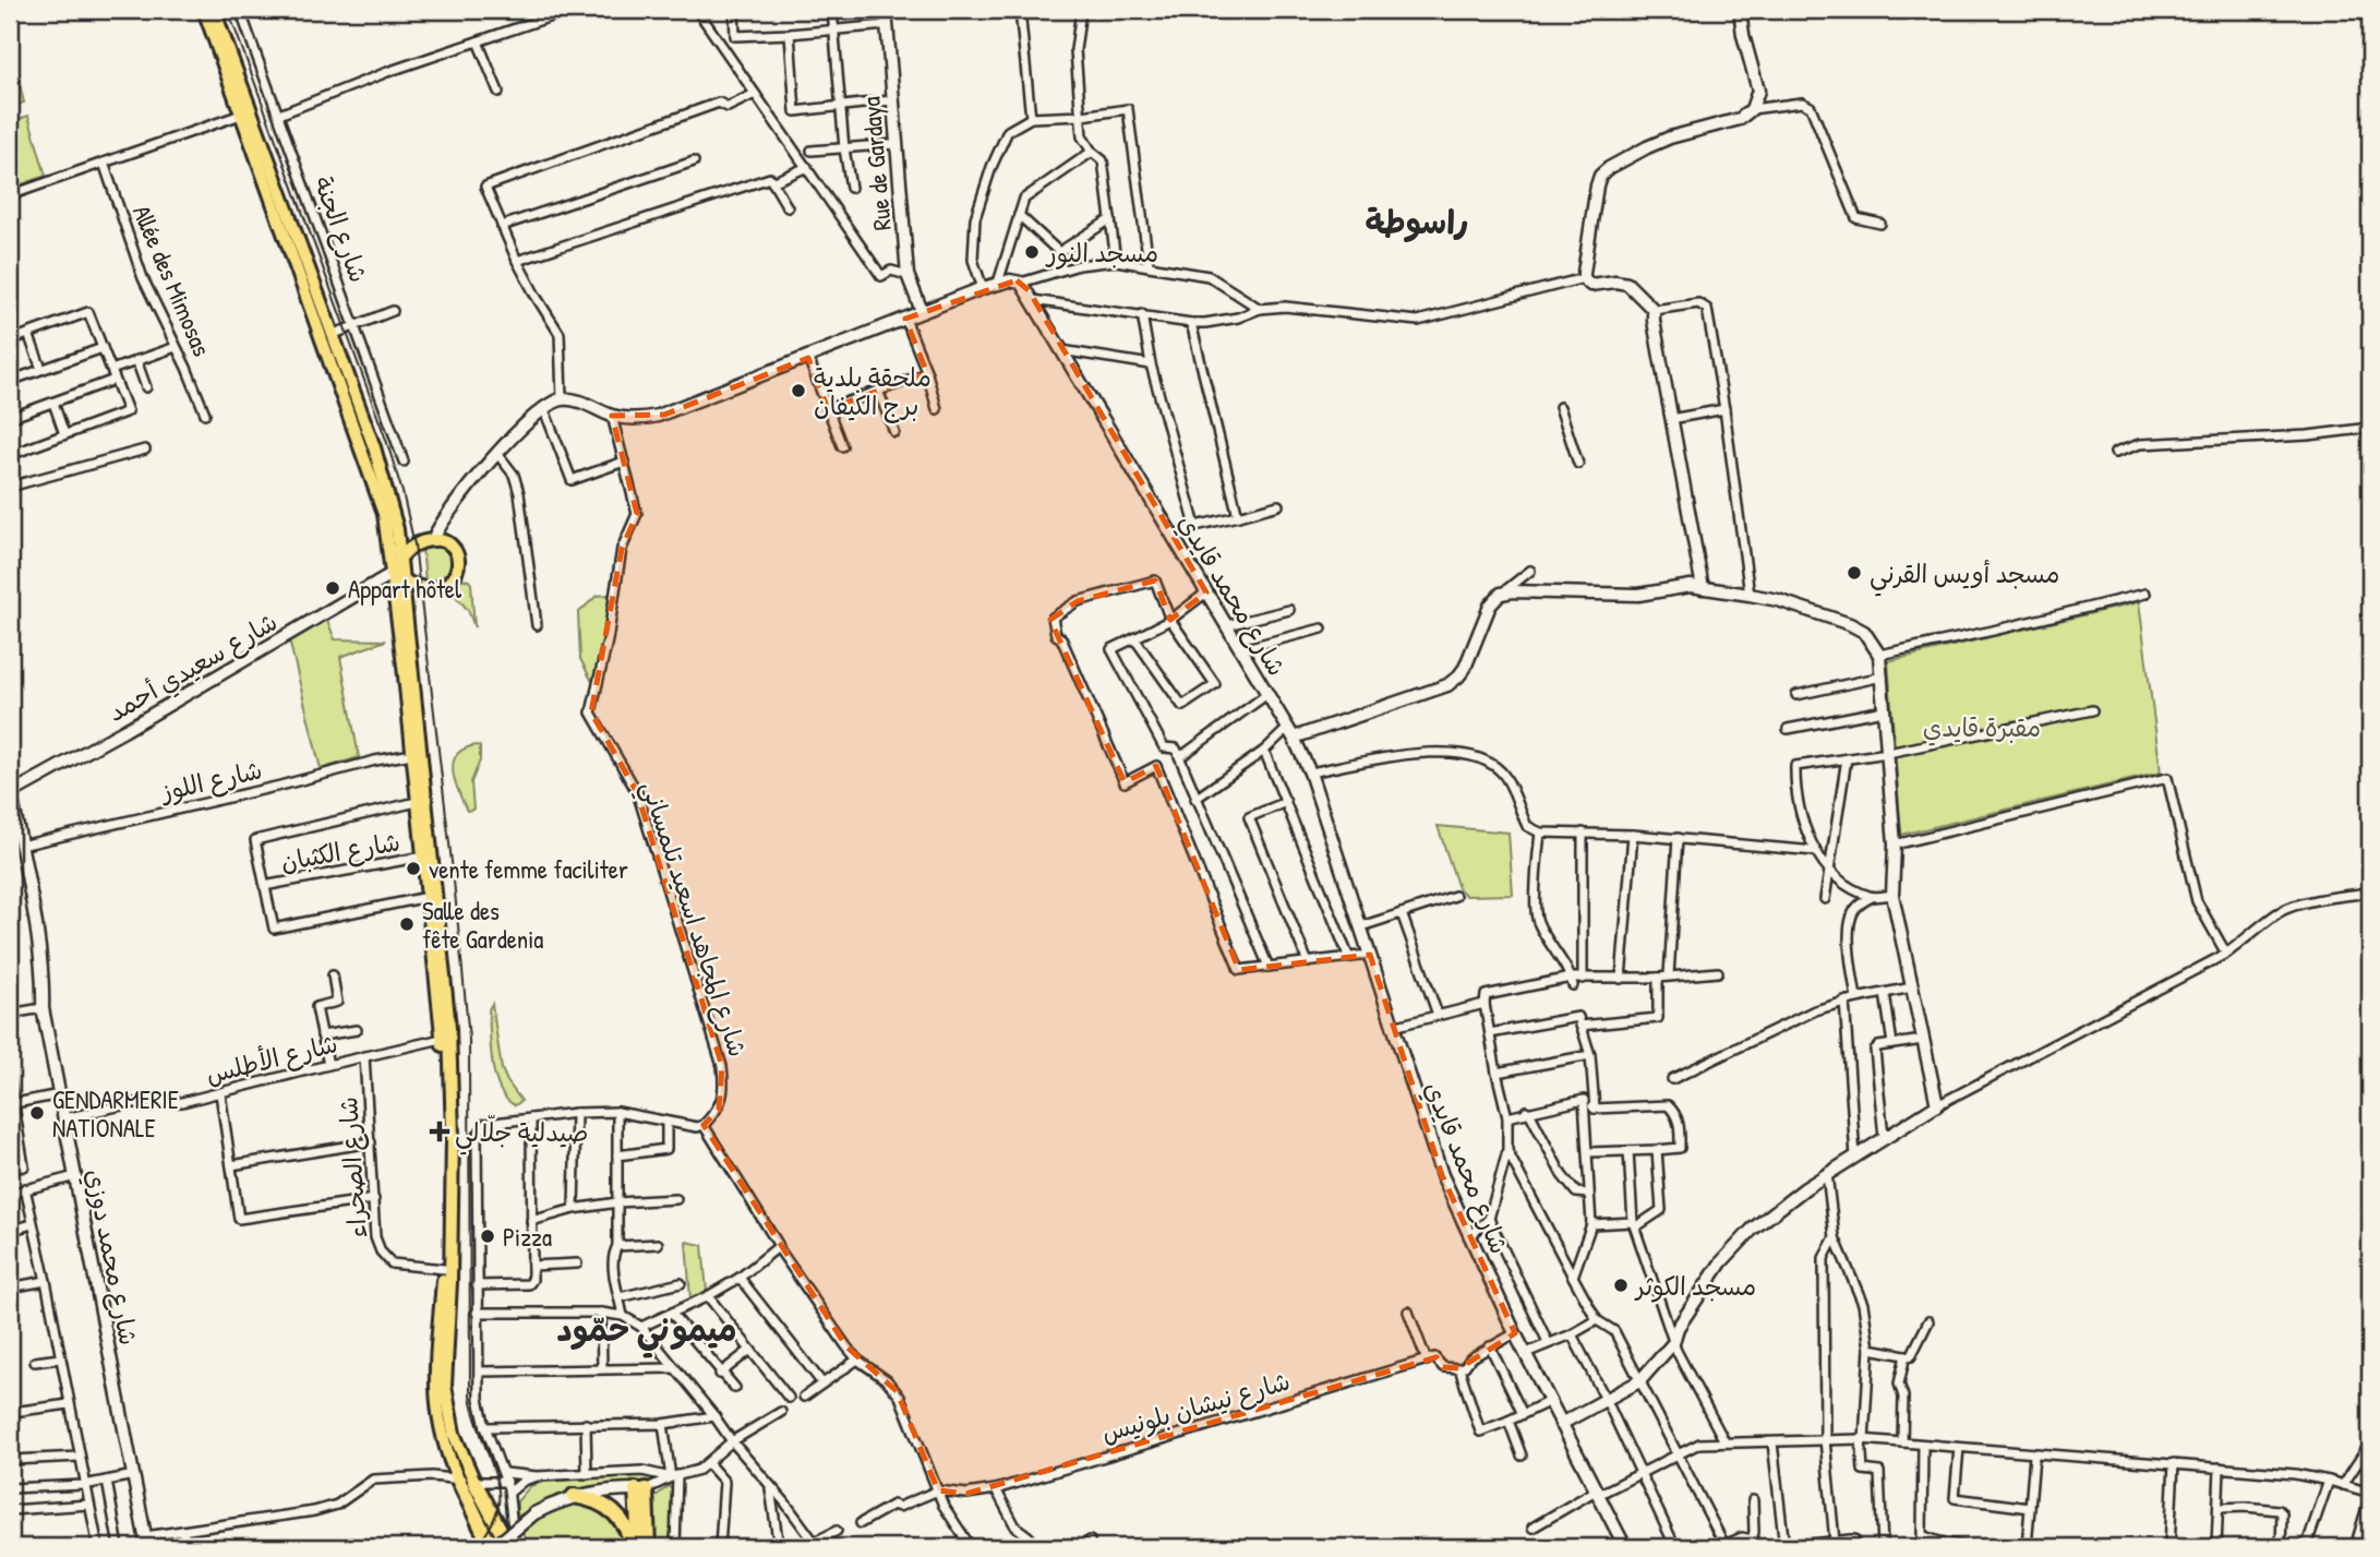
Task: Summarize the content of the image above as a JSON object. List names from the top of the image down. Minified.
{"streets":{"main road":["Rue de Gardaya","شارع محمد قايدي","شارع سعيدي أحمد","شارع محمد دوزي"],"street":["شارع الجنة","Allée des Mimosas","شارع اللوز","شارع الكثبان","شارع المجاهد اسعيد تلمساني","شارع الأطلس","شارع الصحراء","شارع نيشان بلونيس"]},"crossings":[["شارع سعيدي أحمد","شارع محمد دوزي"],["شارع اللوز","شارع محمد دوزي"],["شارع الأطلس","شارع الصحراء"],["شارع الأطلس","شارع محمد دوزي"]],"districts":["راسوطة","ميموني حمّود"],"parks":["مقبرة قايدي"],"places":{"other":["مسجد النور","ملحقة بلدية برج الكيفان","مسجد أويس القرني","Appart hôtel","vente femme faciliter","Salle des fête Gardenia","GENDARMERIE NATIONALE","Pizza","مسجد الكوثر"],"health":["صيدلية جلّالي"]}}
